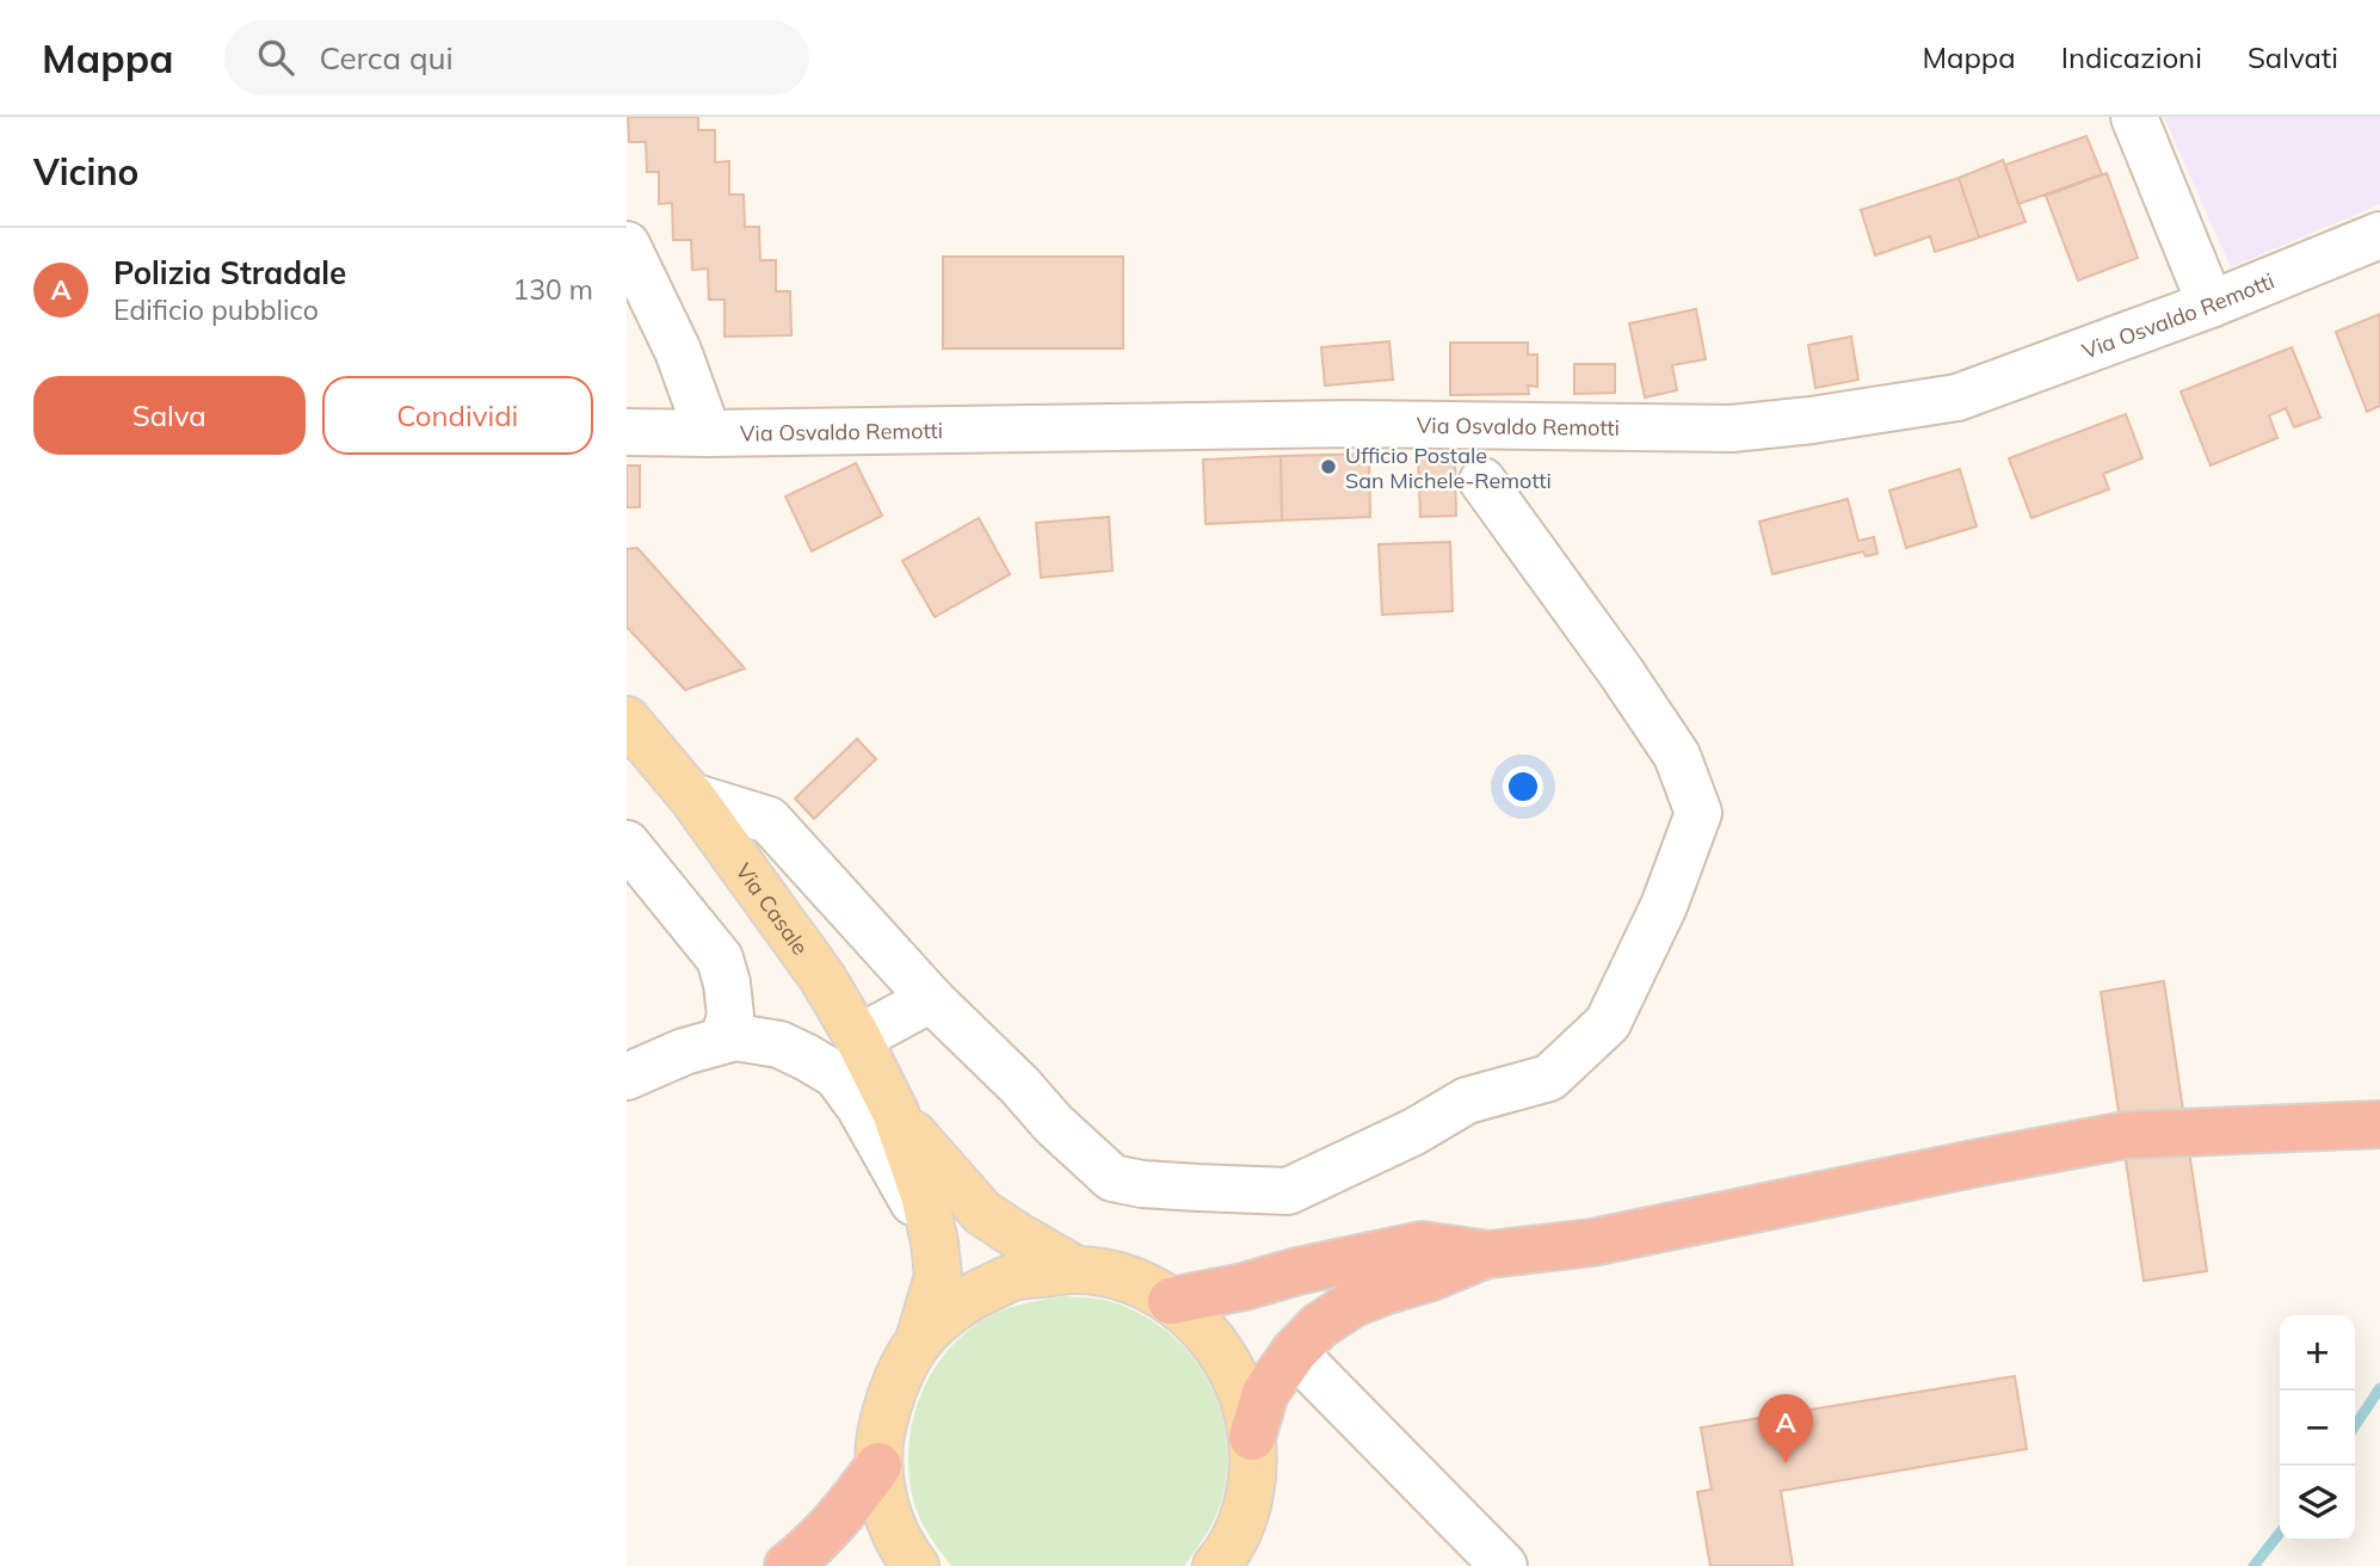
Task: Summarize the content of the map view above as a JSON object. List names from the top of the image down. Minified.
{"streets":{"main road":["Via Casale"],"street":["Via Osvaldo Remotti"]},"places":["Ufficio Postale San Michele-Remotti"],"page":{"header":"Mappa","search":"Cerca qui","nav":["Mappa","Indicazioni","Salvati"],"heading":"Vicino","list":[{"mark":"A","name":"Polizia Stradale","note":"Edificio pubblico","value":"130 m"}],"buttons":["Salva","Condividi"],"map_buttons":["+","−"],"pins":"A"}}
